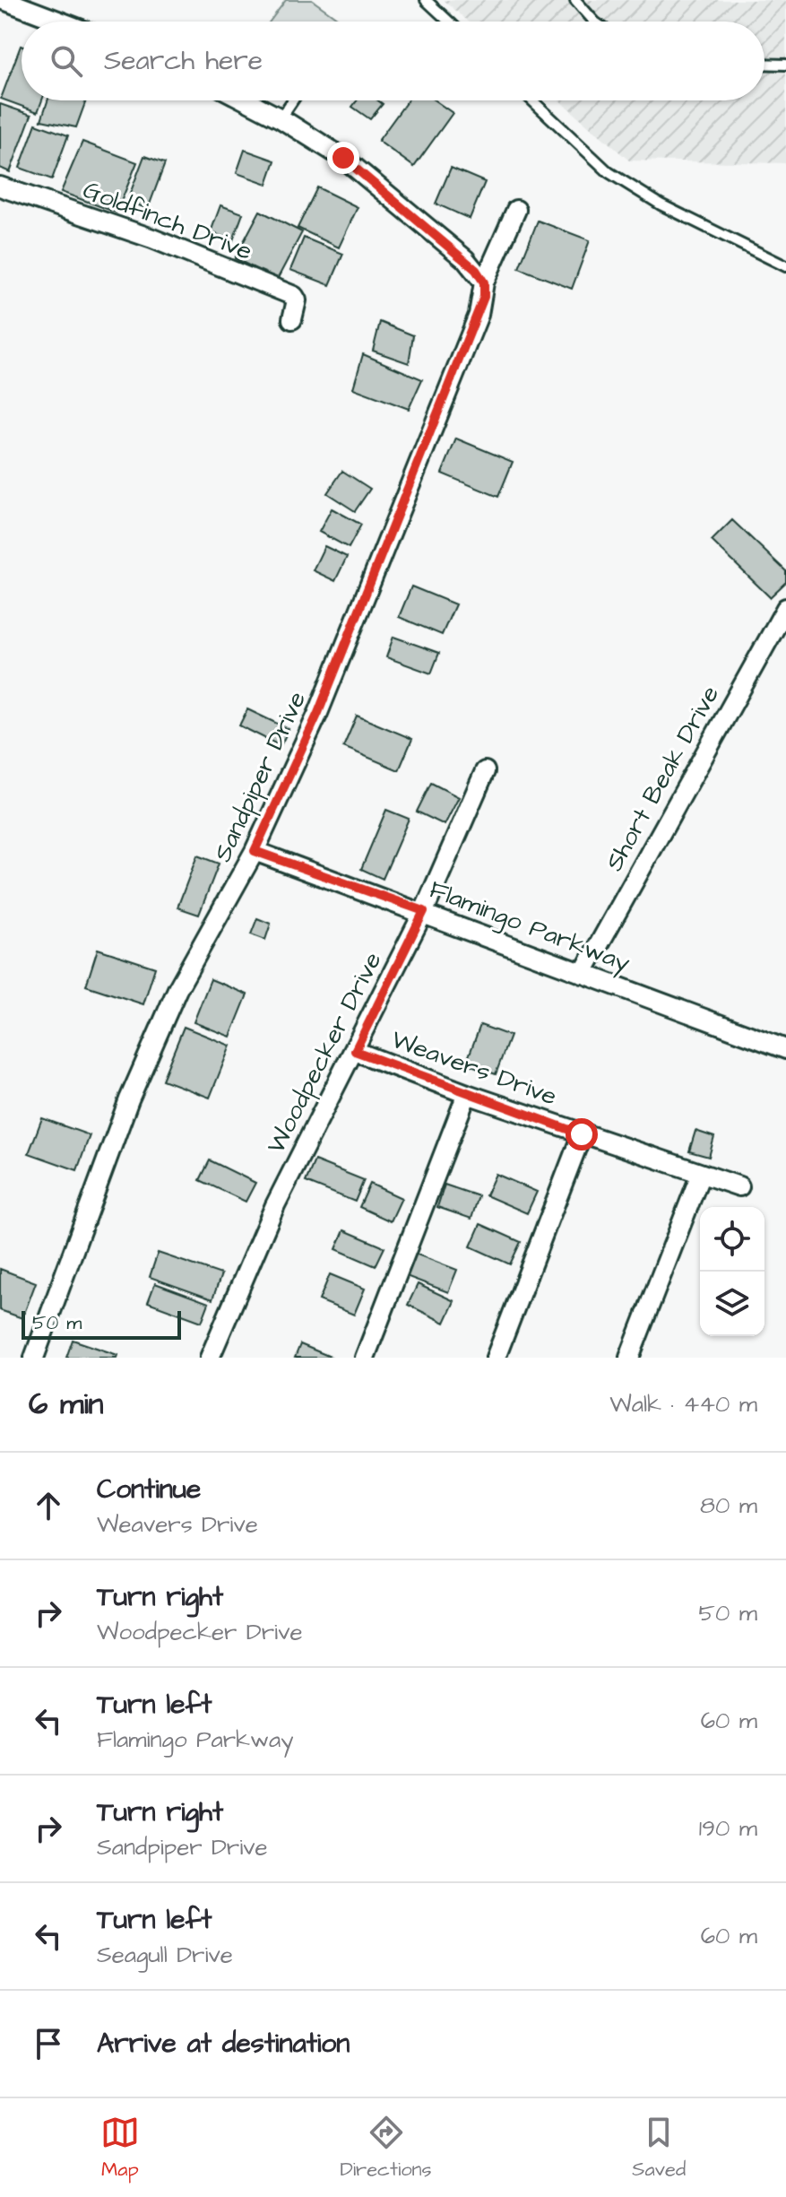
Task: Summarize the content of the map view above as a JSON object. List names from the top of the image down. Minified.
{"streets":{"street":["Goldfinch Drive","Sandpiper Drive","Short Beak Drive","Flamingo Parkway","Woodpecker Drive","Weavers Drive"]},"crossings":[["Sandpiper Drive","Flamingo Parkway"],["Short Beak Drive","Flamingo Parkway"],["Flamingo Parkway","Woodpecker Drive"],["Woodpecker Drive","Weavers Drive"]],"scale_bar":"50 m","page":{"search":"Search here","scale":"50 m","heading":["6 min","Walk · 440 m"],"list":[["Continue","Weavers Drive","80 m"],["Turn right","Woodpecker Drive","50 m"],["Turn left","Flamingo Parkway","60 m"],["Turn right","Sandpiper Drive","190 m"],["Turn left","Seagull Drive","60 m"],"Arrive at destination"],"nav":["Map","Directions","Saved"]}}
